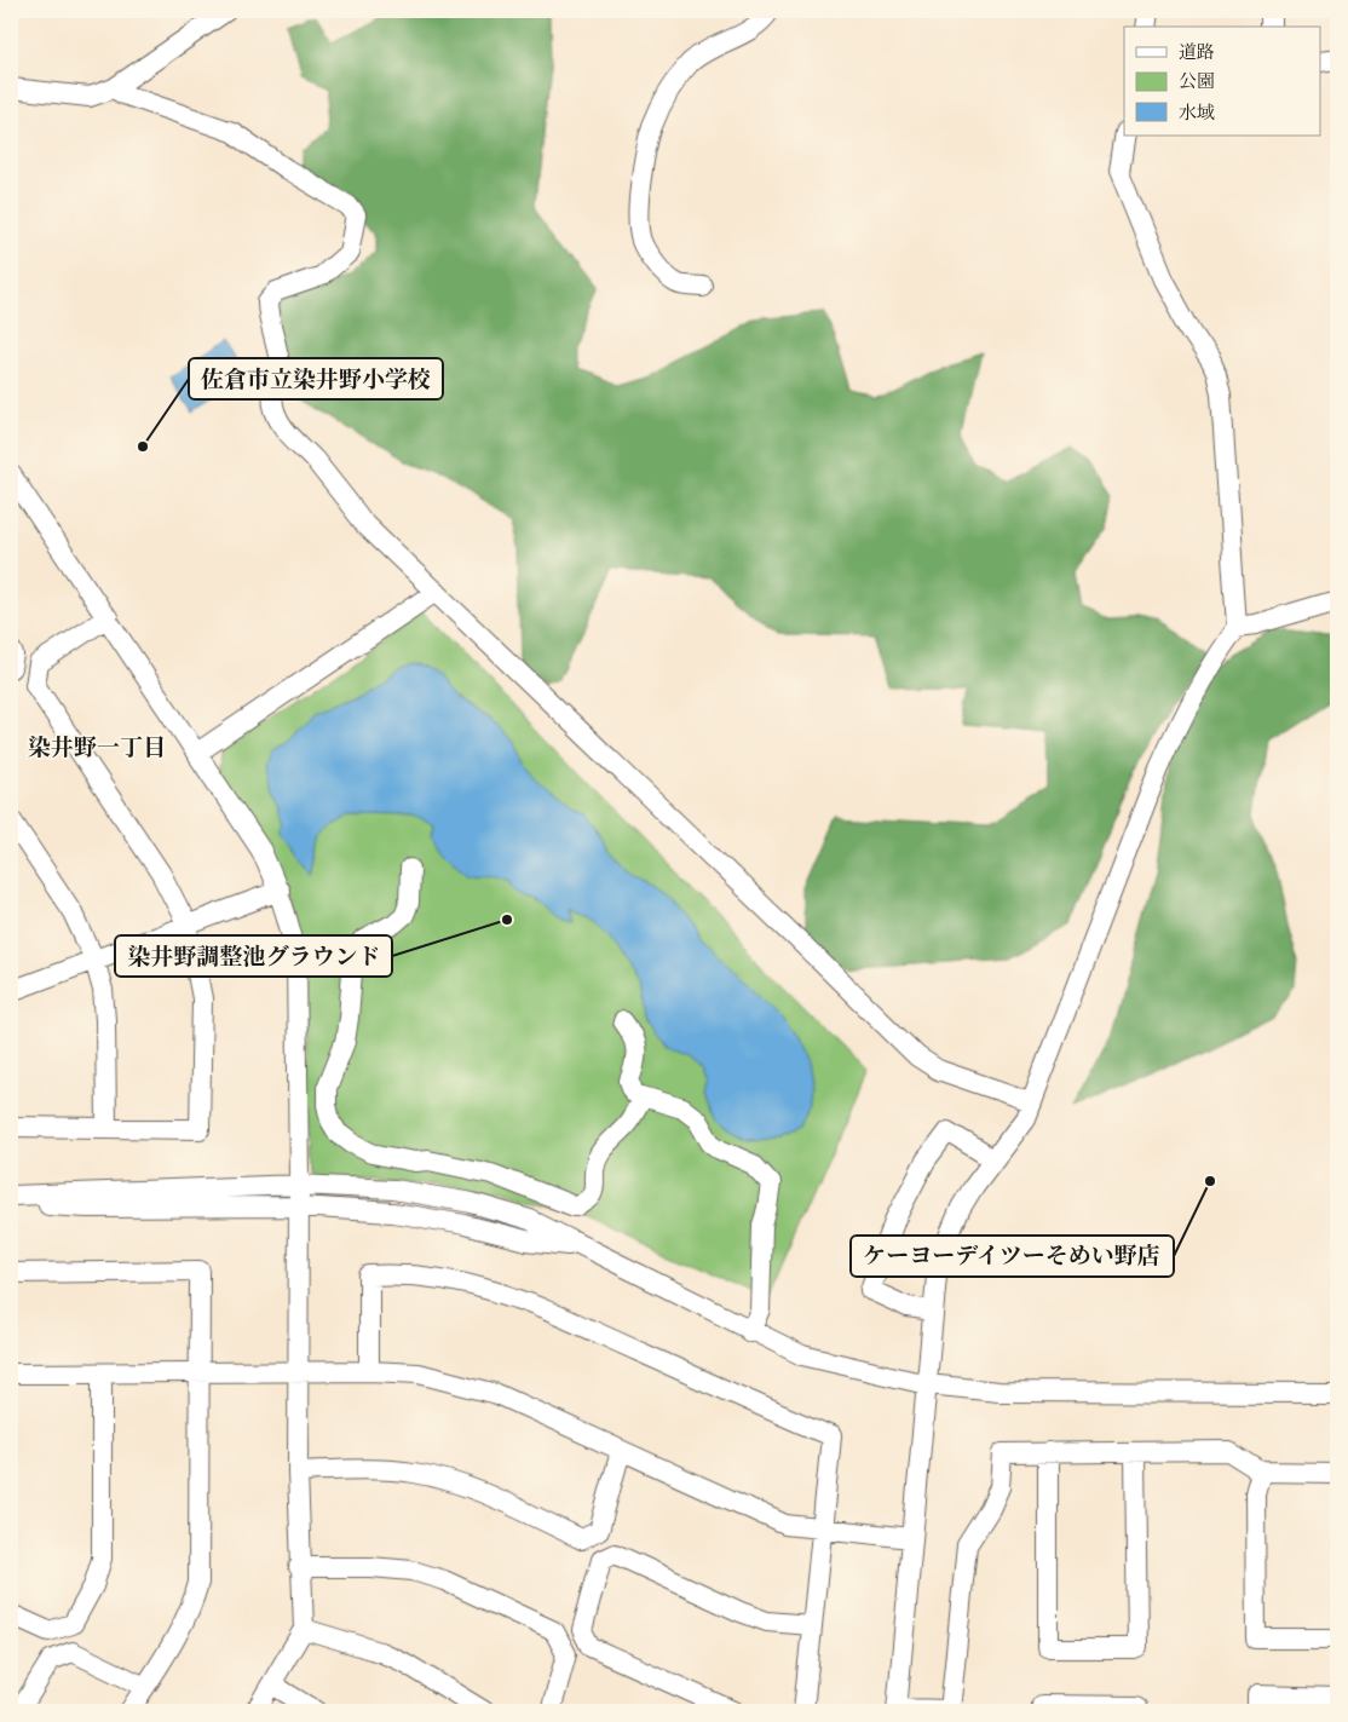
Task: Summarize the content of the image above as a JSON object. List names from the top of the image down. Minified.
{"districts":["染井野一丁目"],"places":["佐倉市立染井野小学校","染井野調整池グラウンド","ケーヨーデイツーそめい野店"],"legend":["道路","公園","水域"]}
